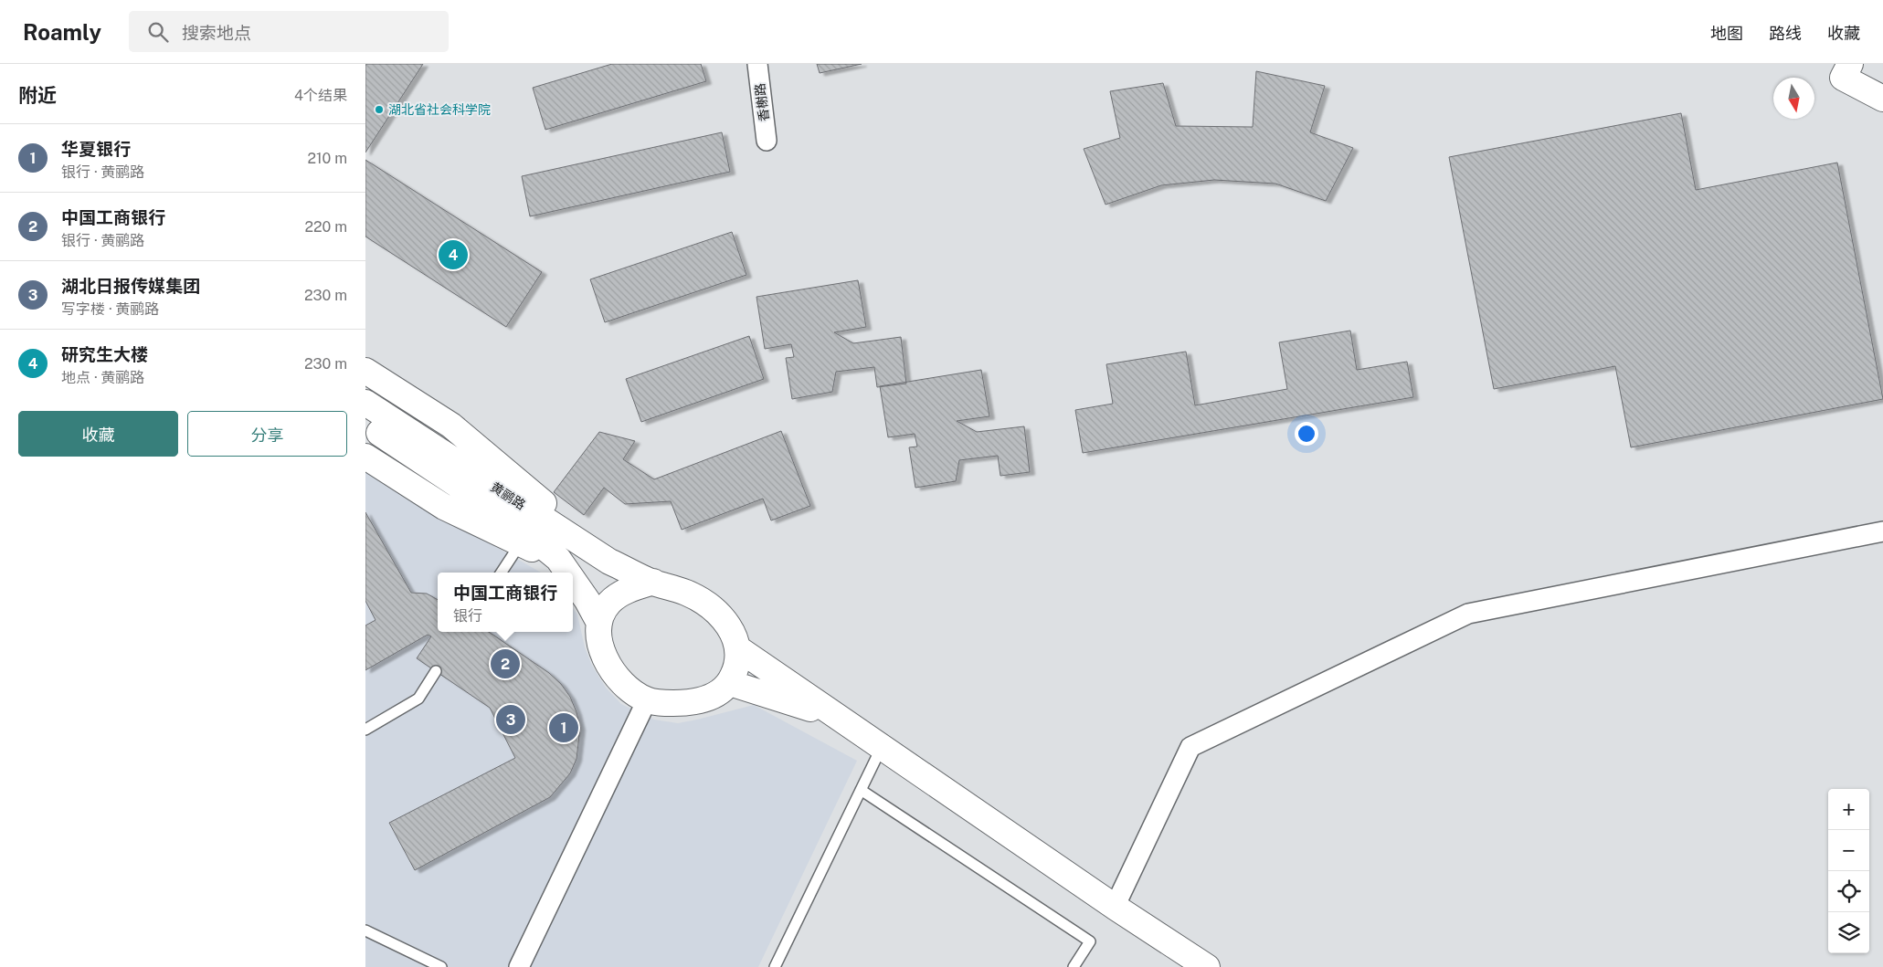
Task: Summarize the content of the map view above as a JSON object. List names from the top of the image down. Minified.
{"streets":{"street":["香榭路","黄鹂路"]},"places":["湖北省社会科学院"],"north":"bottom","page":{"header":"Roamly","search":"搜索地点","nav":["地图","路线","收藏"],"heading":["附近","4个结果"],"list":[{"mark":"1","name":"华夏银行","note":"银行 · 黄鹂路","value":"210 m"},{"mark":"2","name":"中国工商银行","note":"银行 · 黄鹂路","value":"220 m"},{"mark":"3","name":"湖北日报传媒集团","note":"写字楼 · 黄鹂路","value":"230 m"},{"mark":"4","name":"研究生大楼","note":"地点 · 黄鹂路","value":"230 m"}],"pins":["4","2","3","1"],"buttons":["收藏","分享"],"popup":["中国工商银行","银行"],"map_buttons":["+","−"]}}
